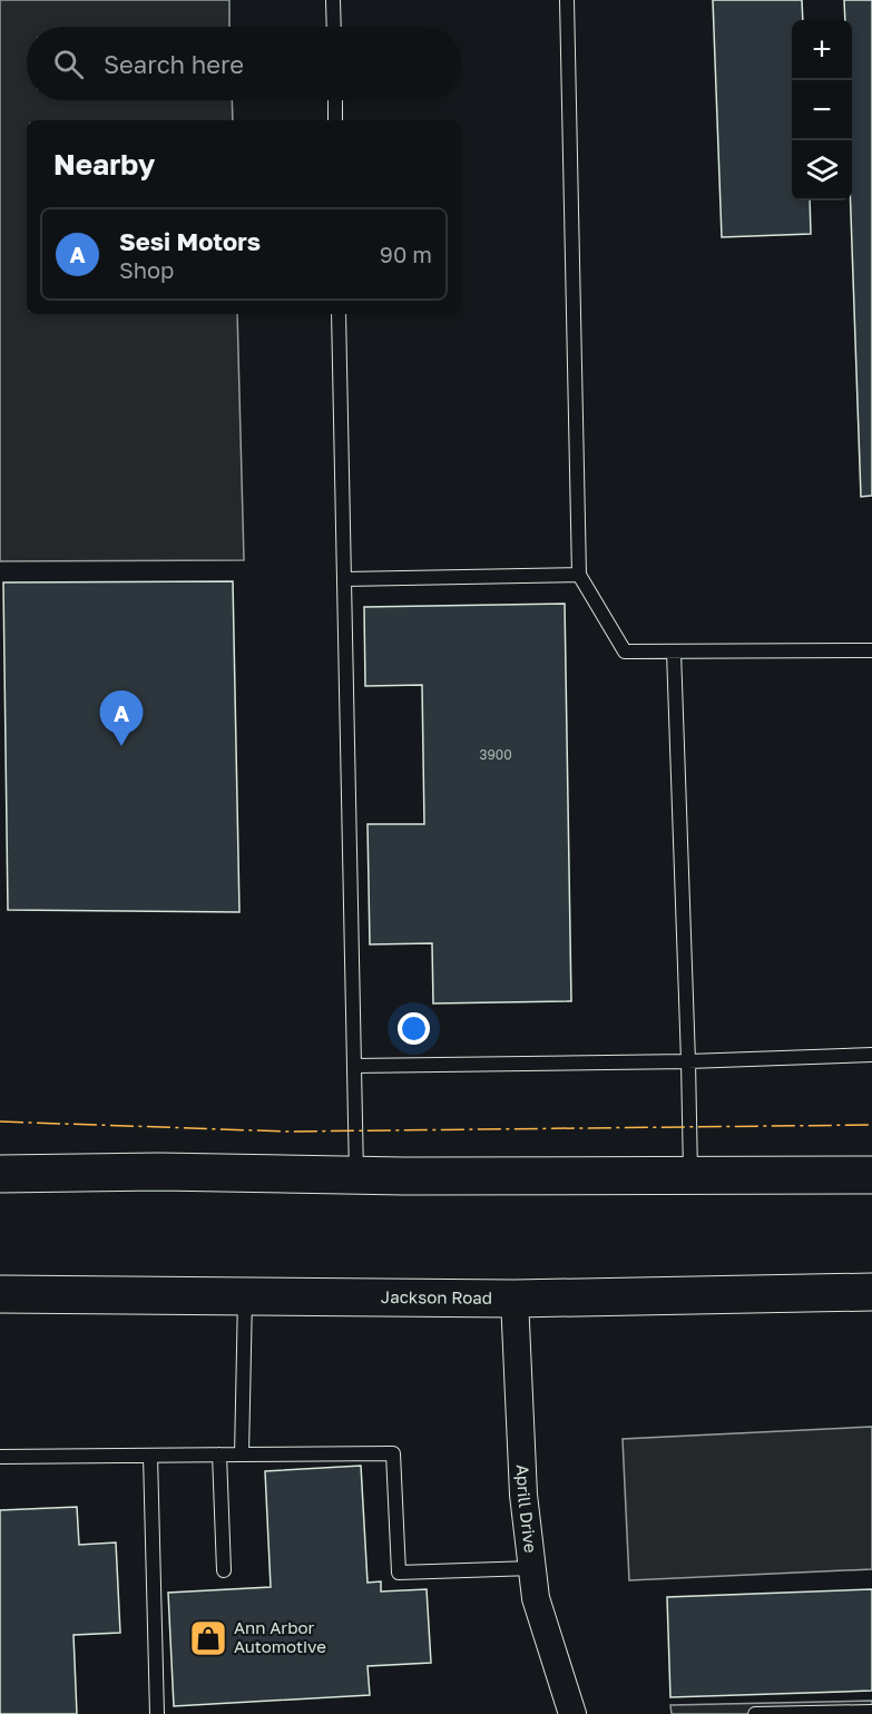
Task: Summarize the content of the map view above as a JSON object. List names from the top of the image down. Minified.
{"streets":{"main road":["Jackson Road"],"street":["Aprill Drive"]},"crossings":[["Jackson Road","Aprill Drive"]],"places":{"shop":["Ann Arbor Automotive"]},"house_numbers":["3900"],"page":{"map_buttons":["+","−"],"search":"Search here","heading":"Nearby","list":[{"mark":"A","name":"Sesi Motors","note":"Shop","value":"90 m"}],"pins":"A"}}
